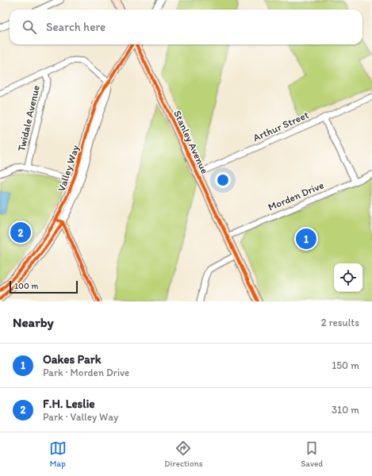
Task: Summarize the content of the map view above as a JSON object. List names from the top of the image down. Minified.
{"streets":{"main road":["Stanley Avenue"],"street":["Twidale Avenue","Arthur Street","Valley Way","Morden Drive"]},"crossings":[["Arthur Street","Stanley Avenue"],["Stanley Avenue","Morden Drive"]],"scale_bar":"100 m","page":{"search":"Search here","pins":["2","1"],"scale":"100 m","heading":["Nearby","2 results"],"list":[{"mark":"1","name":"Oakes Park","note":"Park · Morden Drive","value":"150 m"},{"mark":"2","name":"F.H. Leslie","note":"Park · Valley Way","value":"310 m"}],"nav":["Map","Directions","Saved"]}}
